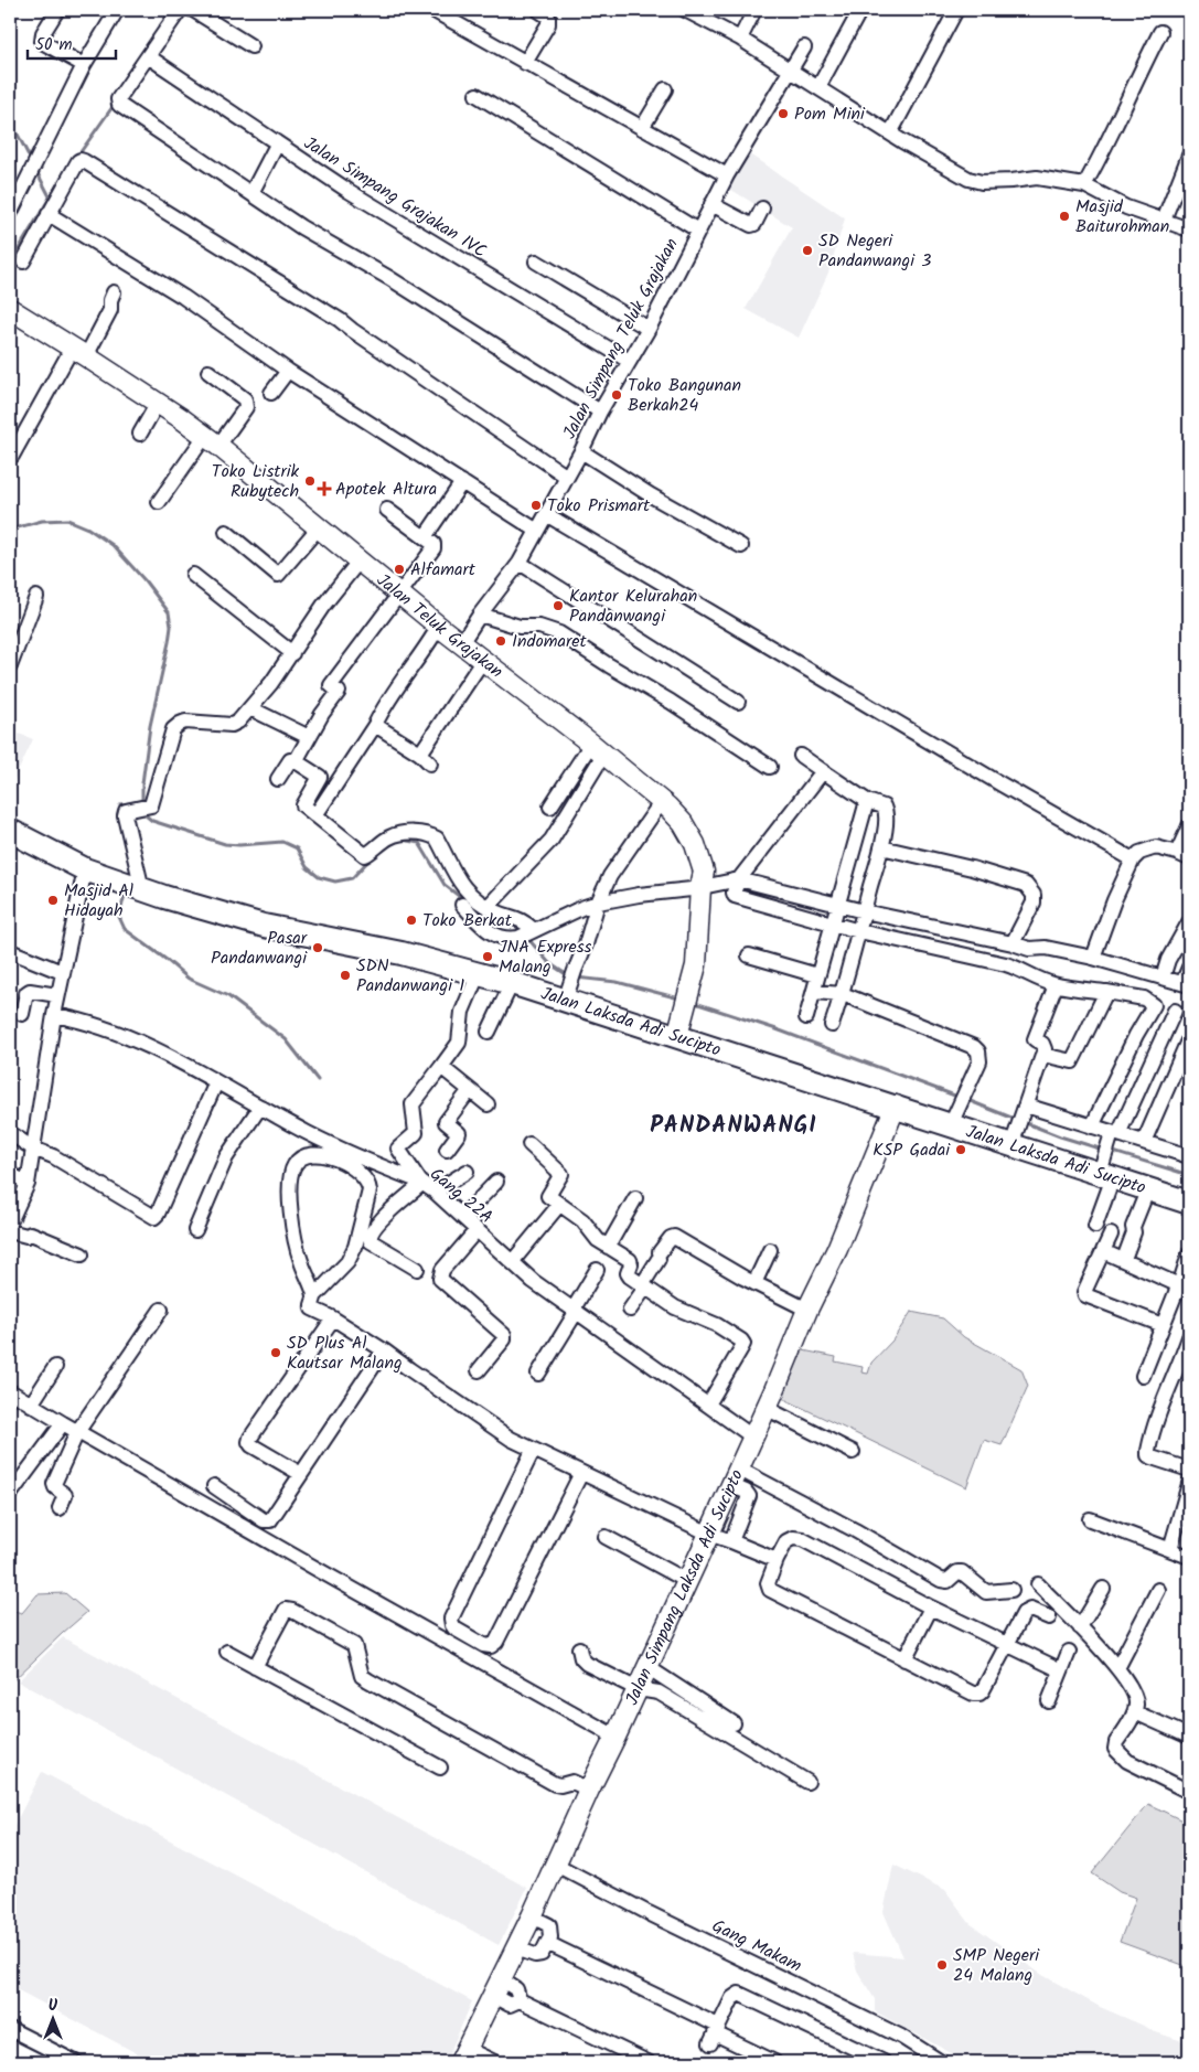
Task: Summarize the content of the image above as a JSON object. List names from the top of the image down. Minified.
{"streets":{"main road":["Jalan Laksda Adi Sucipto"],"street":["Jalan Simpang Grajakan IVC","Jalan Simpang Teluk Grajakan","Jalan Teluk Grajakan","Gang 22A","Jalan Simpang Laksda Adi Sucipto","Gang Makam"]},"crossings":[["Jalan Simpang Grajakan IVC","Jalan Simpang Teluk Grajakan"],["Jalan Simpang Teluk Grajakan","Jalan Teluk Grajakan"],["Jalan Teluk Grajakan","Jalan Laksda Adi Sucipto"],["Jalan Laksda Adi Sucipto","Jalan Simpang Laksda Adi Sucipto"],["Gang 22A","Jalan Simpang Laksda Adi Sucipto"],["Jalan Simpang Laksda Adi Sucipto","Gang Makam"]],"districts":["PANDANWANGI"],"places":{"other":["Pom Mini","Masjid Baiturohman","SD Negeri Pandanwangi 3","Toko Bangunan Berkah24","Toko Listrik Rubytech","Toko Prismart","Alfamart","Kantor Kelurahan Pandanwangi","Indomaret","Masjid Al Hidayah","Toko Berkat","Pasar Pandanwangi","JNA Express Malang","SDN Pandanwangi 1","KSP Gadai","SD Plus Al Kautsar Malang","SMP Negeri 24 Malang"],"health":["Apotek Altura"]},"scale_bar":"50 m","north":"top"}
